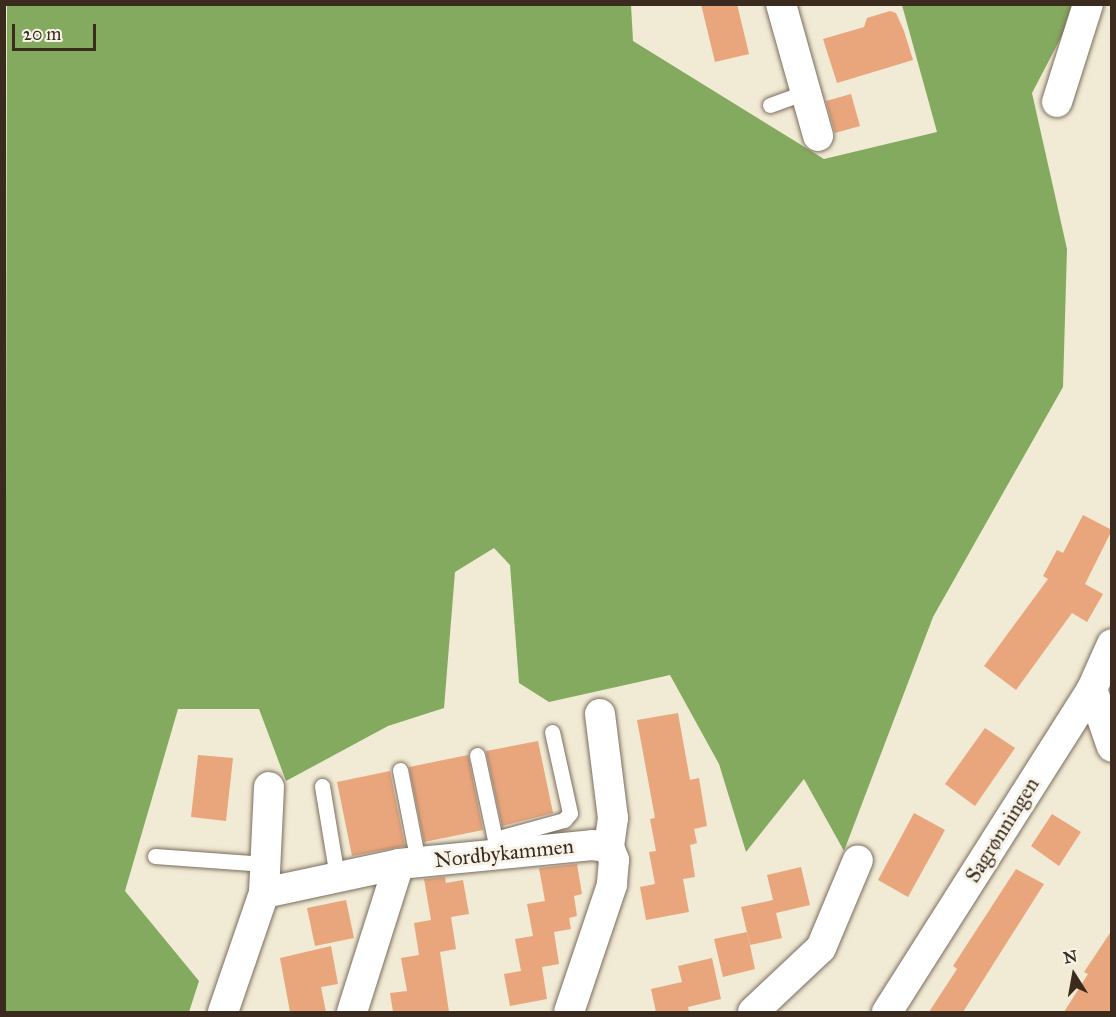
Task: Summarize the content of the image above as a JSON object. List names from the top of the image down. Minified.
{"streets":{"street":["Sagrønningen","Nordbykammen"]},"scale_bar":"20 m","north":"top"}
